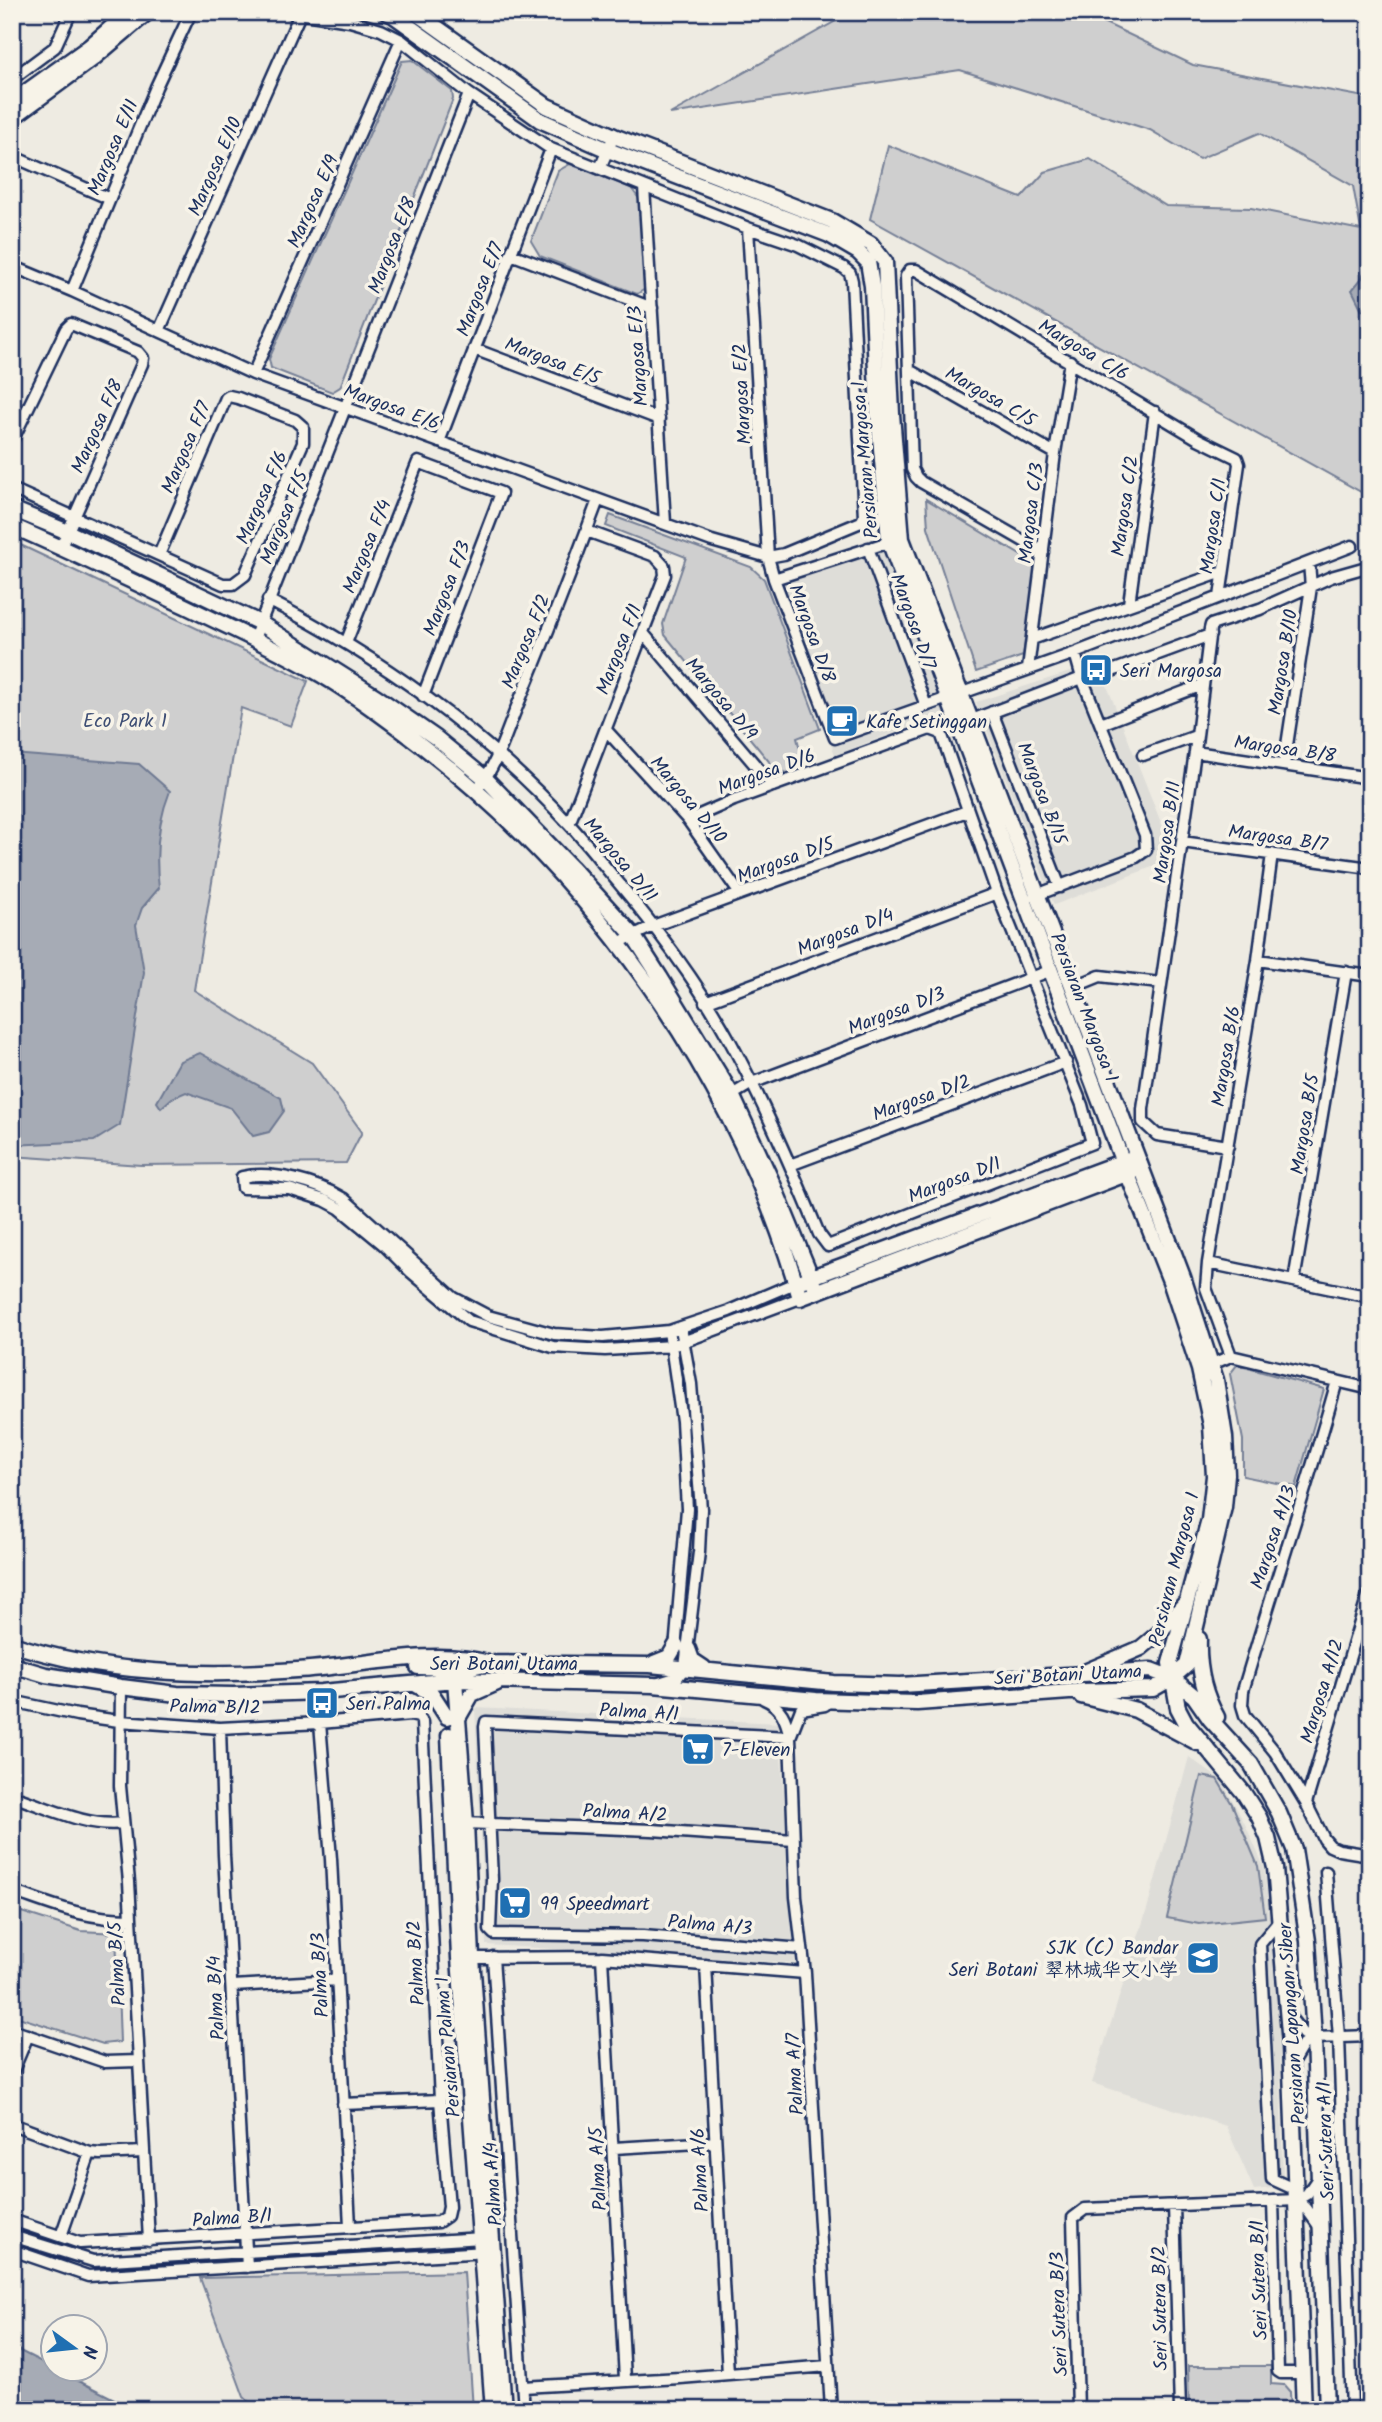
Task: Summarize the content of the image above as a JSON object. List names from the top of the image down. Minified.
{"streets":{"street":["Margosa E/11","Margosa E/10","Margosa E/9","Margosa E/8","Margosa E/7","Margosa C/6","Margosa E/3","Margosa E/5","Margosa E/2","Margosa C/5","Margosa E/6","Margosa F/8","Margosa F/7","Persiaran Margosa 1","Margosa F/6","Margosa C/2","Margosa C/3","Margosa F/5","Margosa C/1","Margosa F/4","Margosa F/3","Margosa D/7","Margosa D/8","Margosa F/2","Margosa F/1","Margosa B/10","Margosa D/9","Margosa B/8","Margosa D/6","Margosa B/15","Margosa D/10","Margosa B/11","Margosa B/7","Margosa D/11","Margosa D/5","Margosa D/4","Margosa D/3","Margosa B/6","Margosa D/2","Margosa B/5","Margosa D/1","Margosa A/13","Seri Botani Utama","Margosa A/12","Palma B/12","Palma A/1","Palma A/2","Palma A/3","Palma B/2","Palma B/5","Palma B/3","Palma B/4","Persiaran Lapangan Siber","Persiaran Palma 1","Palma A/7","Seri Sutera A/1","Palma A/5","Palma A/6","Palma A/4","Palma B/1","Seri Sutera B/1","Seri Sutera B/2","Seri Sutera B/3"]},"crossings":[["Margosa E/11","Margosa E/6"],["Margosa E/10","Margosa E/6"],["Margosa E/9","Margosa E/6"],["Margosa E/8","Margosa E/6"],["Margosa E/8","Margosa F/5"],["Margosa E/7","Margosa E/5"],["Margosa E/7","Margosa E/6"],["Margosa C/6","Margosa C/5"],["Margosa C/6","Margosa C/2"],["Margosa C/6","Margosa C/3"],["Margosa C/6","Margosa C/1"],["Margosa E/3","Margosa E/5"],["Margosa E/3","Margosa E/6"],["Margosa E/2","Margosa E/6"],["Margosa E/2","Margosa D/8"],["Margosa C/5","Margosa C/3"],["Margosa E/6","Margosa F/5"],["Margosa E/6","Margosa F/2"],["Margosa F/7","Margosa F/6"],["Persiaran Margosa 1","Margosa D/3"],["Persiaran Margosa 1","Seri Botani Utama"],["Persiaran Margosa 1","Persiaran Lapangan Siber"],["Margosa F/5","Margosa D/11"],["Margosa F/4","Margosa F/3"],["Margosa F/4","Margosa D/11"],["Margosa F/3","Margosa D/11"],["Margosa D/7","Margosa D/8"],["Margosa F/2","Margosa F/1"],["Margosa F/2","Margosa D/11"],["Margosa F/1","Margosa D/9"],["Margosa F/1","Margosa D/10"],["Margosa F/1","Margosa D/11"],["Margosa B/10","Margosa B/8"],["Margosa D/9","Margosa D/6"],["Margosa B/8","Margosa B/11"],["Margosa D/6","Margosa D/10"],["Margosa D/6","Margosa D/5"],["Margosa D/10","Margosa D/5"],["Margosa B/11","Margosa B/7"],["Margosa B/11","Margosa B/6"],["Margosa B/7","Margosa B/6"],["Margosa D/11","Margosa D/5"],["Margosa D/11","Margosa D/4"],["Margosa D/11","Margosa D/3"],["Margosa D/11","Margosa D/2"],["Margosa D/11","Margosa D/1"],["Margosa D/2","Margosa D/1"],["Margosa A/13","Margosa A/12"],["Seri Botani Utama","Palma B/5"],["Seri Botani Utama","Persiaran Lapangan Siber"],["Seri Botani Utama","Persiaran Palma 1"],["Seri Botani Utama","Palma A/7"],["Palma B/12","Palma B/2"],["Palma B/12","Palma B/5"],["Palma B/12","Palma B/3"],["Palma B/12","Palma B/4"],["Palma A/1","Palma A/2"],["Palma A/1","Palma A/3"],["Palma A/1","Palma A/7"],["Palma A/2","Palma A/3"],["Palma A/2","Persiaran Palma 1"],["Palma A/2","Palma A/7"],["Palma A/3","Palma A/7"],["Palma B/2","Palma B/1"],["Palma B/5","Palma B/1"],["Palma B/3","Palma B/1"],["Palma B/4","Palma B/1"],["Persiaran Lapangan Siber","Seri Sutera B/1"],["Seri Sutera B/2","Seri Sutera B/3"]],"parks":["Eco Park 1"],"places":{"bus stop":["Seri Margosa","Seri Palma"],"cafe":["Kafe Setinggan"],"supermarket":["7-Eleven","99 Speedmart"],"school or university":["SJK (C) Bandar Seri Botani 翠林城华文小学"]},"north":"right"}
